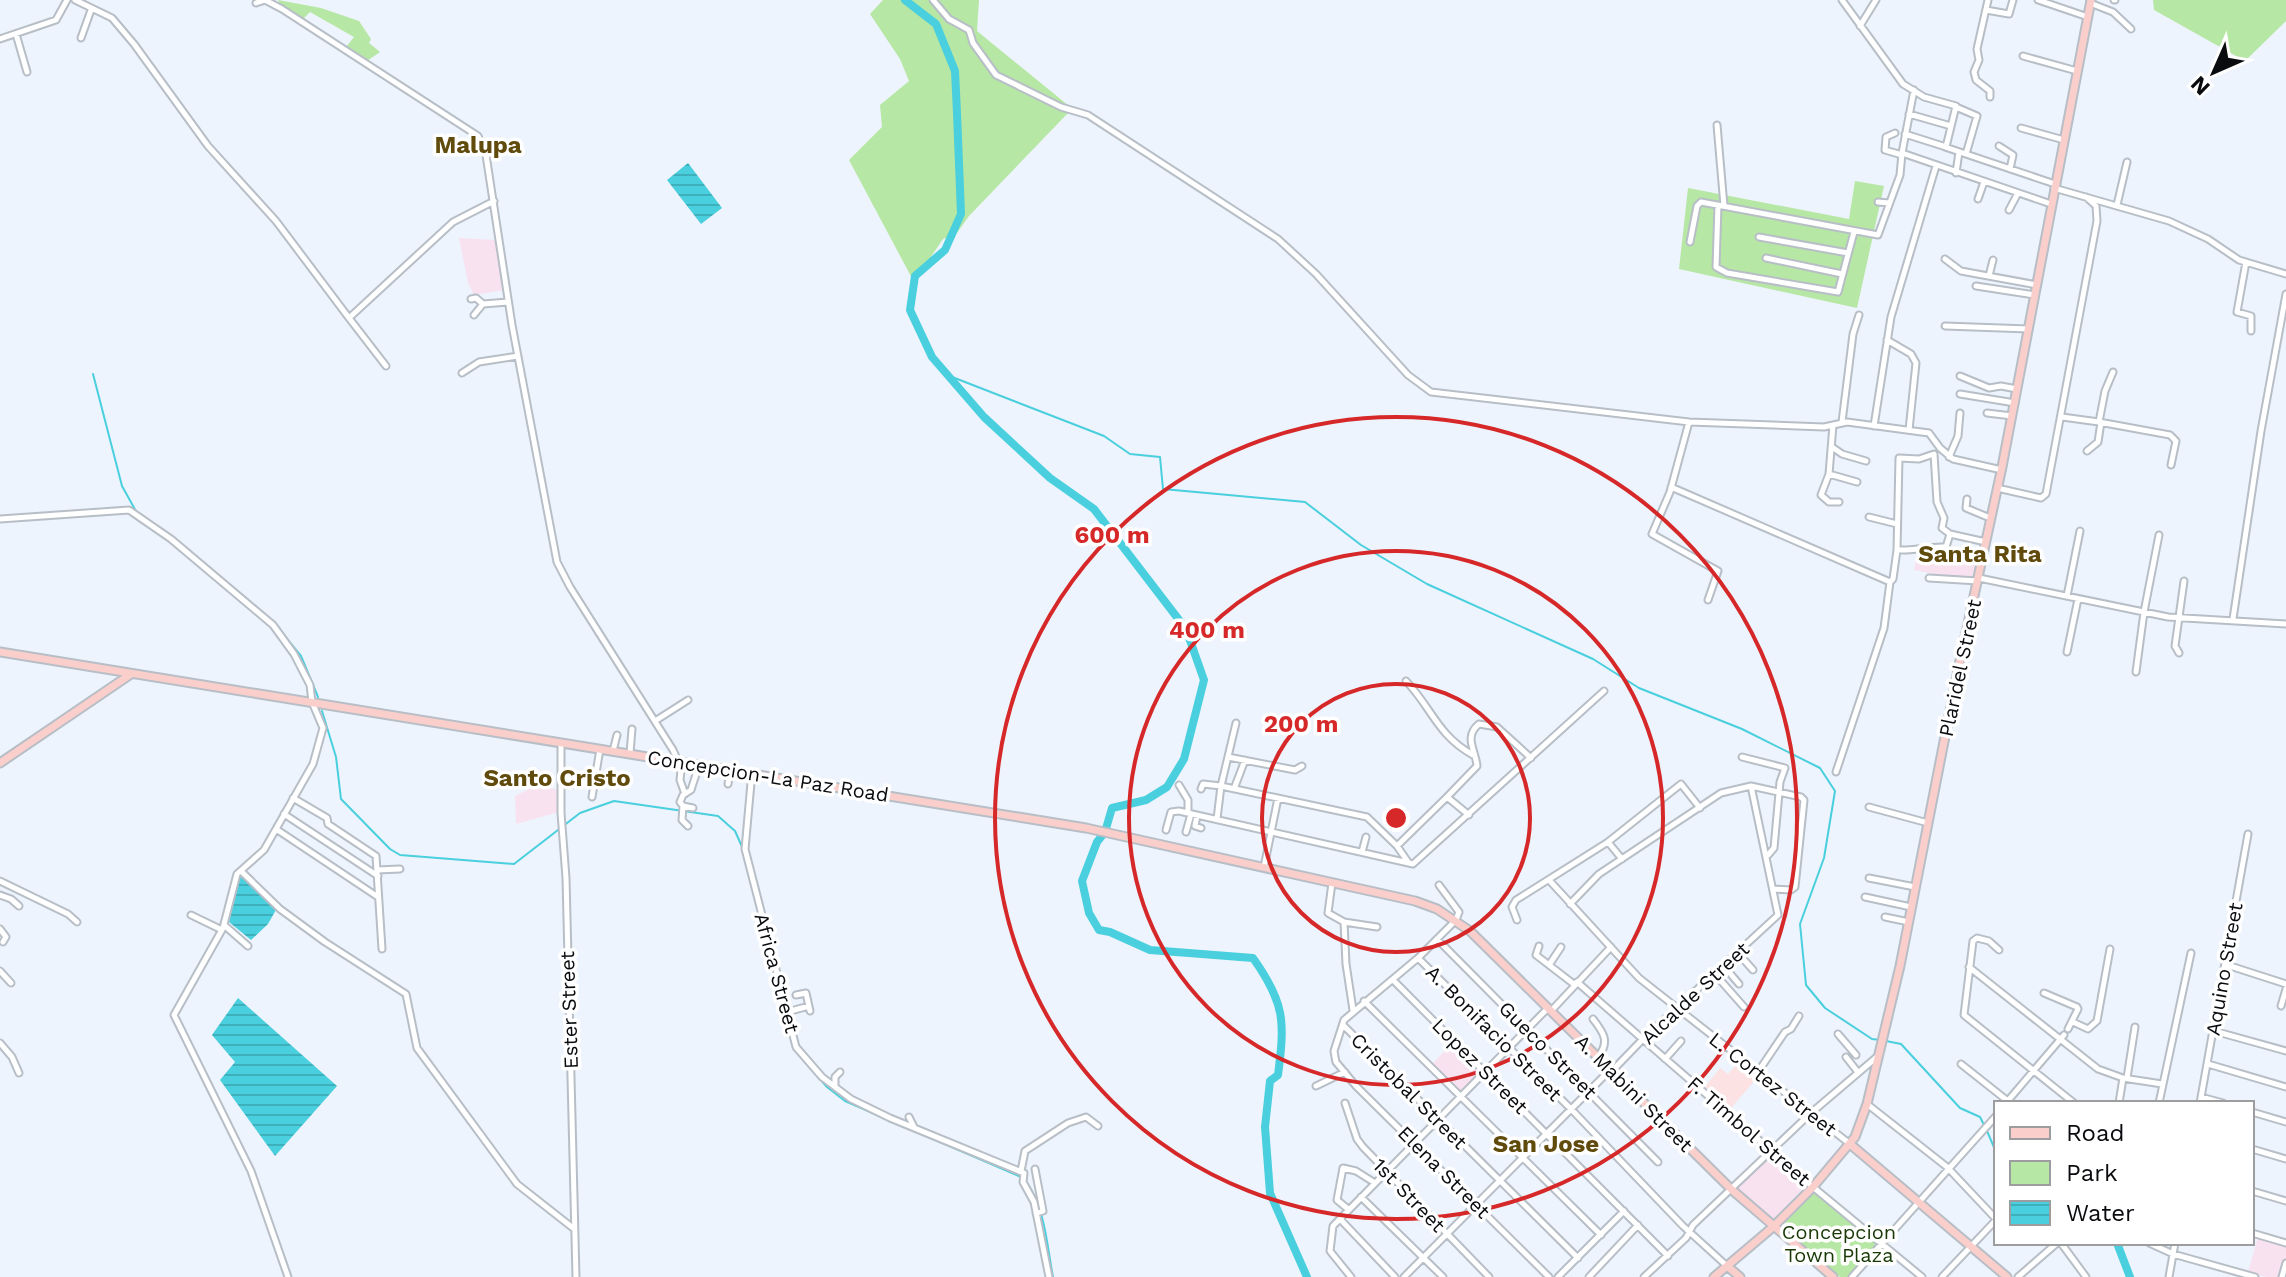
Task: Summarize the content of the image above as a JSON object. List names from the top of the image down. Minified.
{"streets":{"main road":["Plaridel Street","Concepcion-La Paz Road","A. Bonifacio Street","L. Cortez Street","A. Mabini Street"],"street":["Aquino Street","Africa Street","Alcalde Street","Ester Street","Gueco Street","Lopez Street","Cristobal Street","F. Timbol Street","Elena Street","1st Street"]},"crossings":[["Plaridel Street","A. Bonifacio Street"],["Plaridel Street","L. Cortez Street"],["Plaridel Street","A. Mabini Street"],["Plaridel Street","F. Timbol Street"],["Concepcion-La Paz Road","Africa Street"],["Concepcion-La Paz Road","Ester Street"],["Concepcion-La Paz Road","A. Mabini Street"],["Alcalde Street","A. Bonifacio Street"],["Alcalde Street","Gueco Street"],["Alcalde Street","Lopez Street"],["Alcalde Street","L. Cortez Street"],["Alcalde Street","Cristobal Street"],["Alcalde Street","A. Mabini Street"],["Alcalde Street","F. Timbol Street"],["Alcalde Street","Elena Street"],["Alcalde Street","1st Street"],["Cristobal Street","Elena Street"]],"districts":["Malupa","Santa Rita","Santo Cristo","San Jose"],"parks":["Concepcion Town Plaza"],"legend":["Road","Park","Water"],"north":"bottom left","rings":["600 m","400 m","200 m"]}
